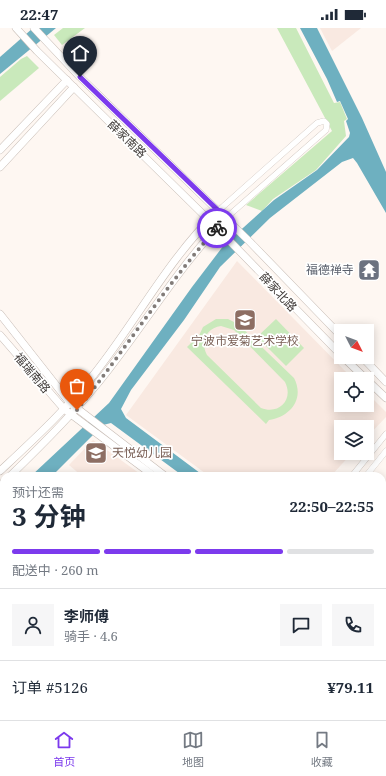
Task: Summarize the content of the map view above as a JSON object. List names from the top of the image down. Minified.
{"streets":{"street":["薛家南路","薛家北路","福瑞南路"]},"crossings":[["薛家南路","薛家北路"]],"places":{"temple":["福德禅寺"],"school or university":["宁波市爱菊艺术学校","天悦幼儿园"]},"north":"bottom right","page":{"status":"22:47","heading":["3 分钟","预计还需","22:50–22:55"],"panel":["李师傅","骑手 · 4.6","订单 #5126","¥79.11"],"bar":"配送中 · 260 m","tabs":["首页","地图","收藏"]}}
